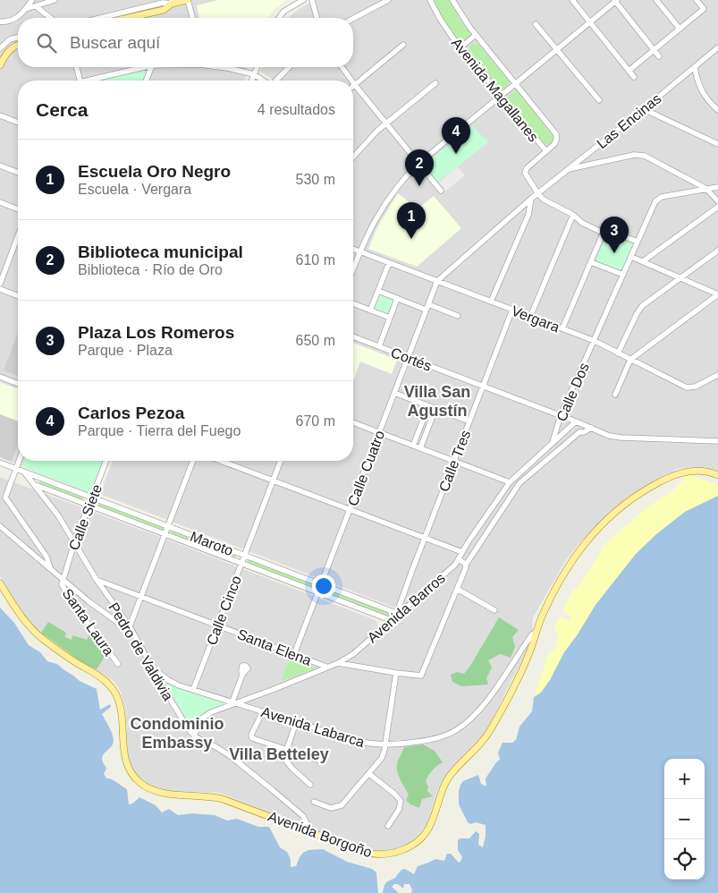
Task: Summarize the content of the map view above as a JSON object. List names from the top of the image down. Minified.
{"streets":{"main road":["Avenida Borgoño"],"street":["Avenida Magallanes","Las Encinas","Vergara","Cortés","Calle Dos","Calle Tres","Calle Cuatro","Calle Siete","Maroto","Avenida Barros","Calle Cinco","Santa Laura","Santa Elena","Pedro de Valdivia","Avenida Labarca"]},"crossings":[["Las Encinas","Vergara"],["Las Encinas","Calle Cuatro"],["Vergara","Calle Dos"],["Vergara","Calle Tres"],["Vergara","Calle Cuatro"],["Cortés","Calle Dos"],["Cortés","Calle Tres"],["Cortés","Calle Cuatro"],["Cortés","Avenida Barros"],["Calle Dos","Avenida Barros"],["Calle Tres","Maroto"],["Calle Tres","Avenida Barros"],["Calle Cuatro","Maroto"],["Calle Cuatro","Santa Elena"],["Calle Siete","Maroto"],["Calle Siete","Santa Laura"],["Calle Siete","Pedro de Valdivia"],["Maroto","Avenida Barros"],["Maroto","Calle Cinco"],["Maroto","Santa Laura"],["Maroto","Pedro de Valdivia"],["Avenida Barros","Santa Elena"],["Avenida Barros","Pedro de Valdivia"],["Avenida Barros","Avenida Labarca"],["Calle Cinco","Santa Elena"],["Calle Cinco","Avenida Labarca"],["Santa Laura","Pedro de Valdivia"],["Santa Elena","Pedro de Valdivia"],["Pedro de Valdivia","Avenida Labarca"],["Pedro de Valdivia","Avenida Borgoño"],["Avenida Labarca","Avenida Borgoño"]],"districts":["Villa San Agustín","Condominio Embassy","Villa Betteley"],"page":{"search":"Buscar aquí","heading":["Cerca","4 resultados"],"pins":["4","2","1","3"],"list":[{"mark":"1","name":"Escuela Oro Negro","note":"Escuela · Vergara","value":"530 m"},{"mark":"2","name":"Biblioteca municipal","note":"Biblioteca · Río de Oro","value":"610 m"},{"mark":"3","name":"Plaza Los Romeros","note":"Parque · Plaza","value":"650 m"},{"mark":"4","name":"Carlos Pezoa","note":"Parque · Tierra del Fuego","value":"670 m"}],"map_buttons":["+","−"]}}
